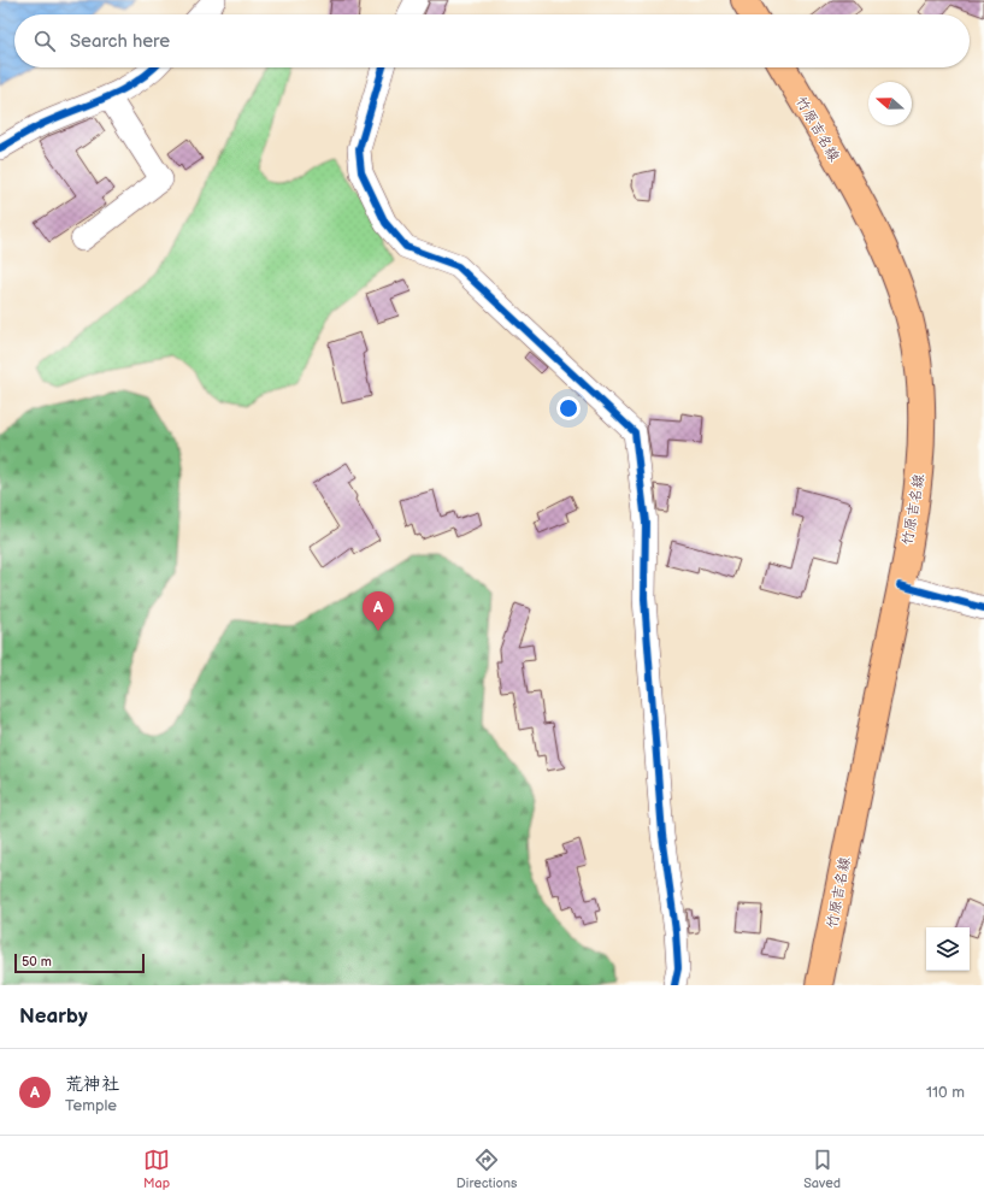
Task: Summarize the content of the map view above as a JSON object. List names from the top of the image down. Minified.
{"streets":{"main road":["竹原吉名線"]},"scale_bar":"50 m","north":"left","page":{"search":"Search here","pins":"A","scale":"50 m","heading":"Nearby","list":[{"mark":"A","name":"荒神社","note":"Temple","value":"110 m"}],"nav":["Map","Directions","Saved"]}}
